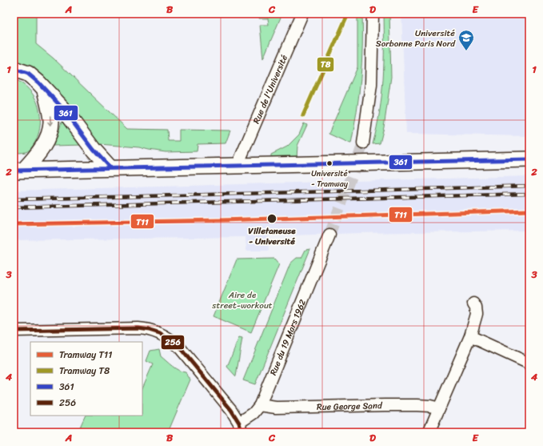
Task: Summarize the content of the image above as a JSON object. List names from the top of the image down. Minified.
{"streets":{"street":["Rue de l'Université","Rue du 19 Mars 1962","Rue George Sand"]},"crossings":[["Rue du 19 Mars 1962","Rue George Sand"]],"parks":["Aire de street-workout"],"places":{"school or university":["Université Sorbonne Paris Nord"],"other":["Université - Tramway","Villetaneuse - Université"]},"lines":["tram line T8","transit line 361","tram line T11","transit line 256"],"legend":["Tramway T11","Tramway T8","361","256"],"grid":{"columns":["A","B","C","D","E"],"rows":["1","2","3","4"]}}
